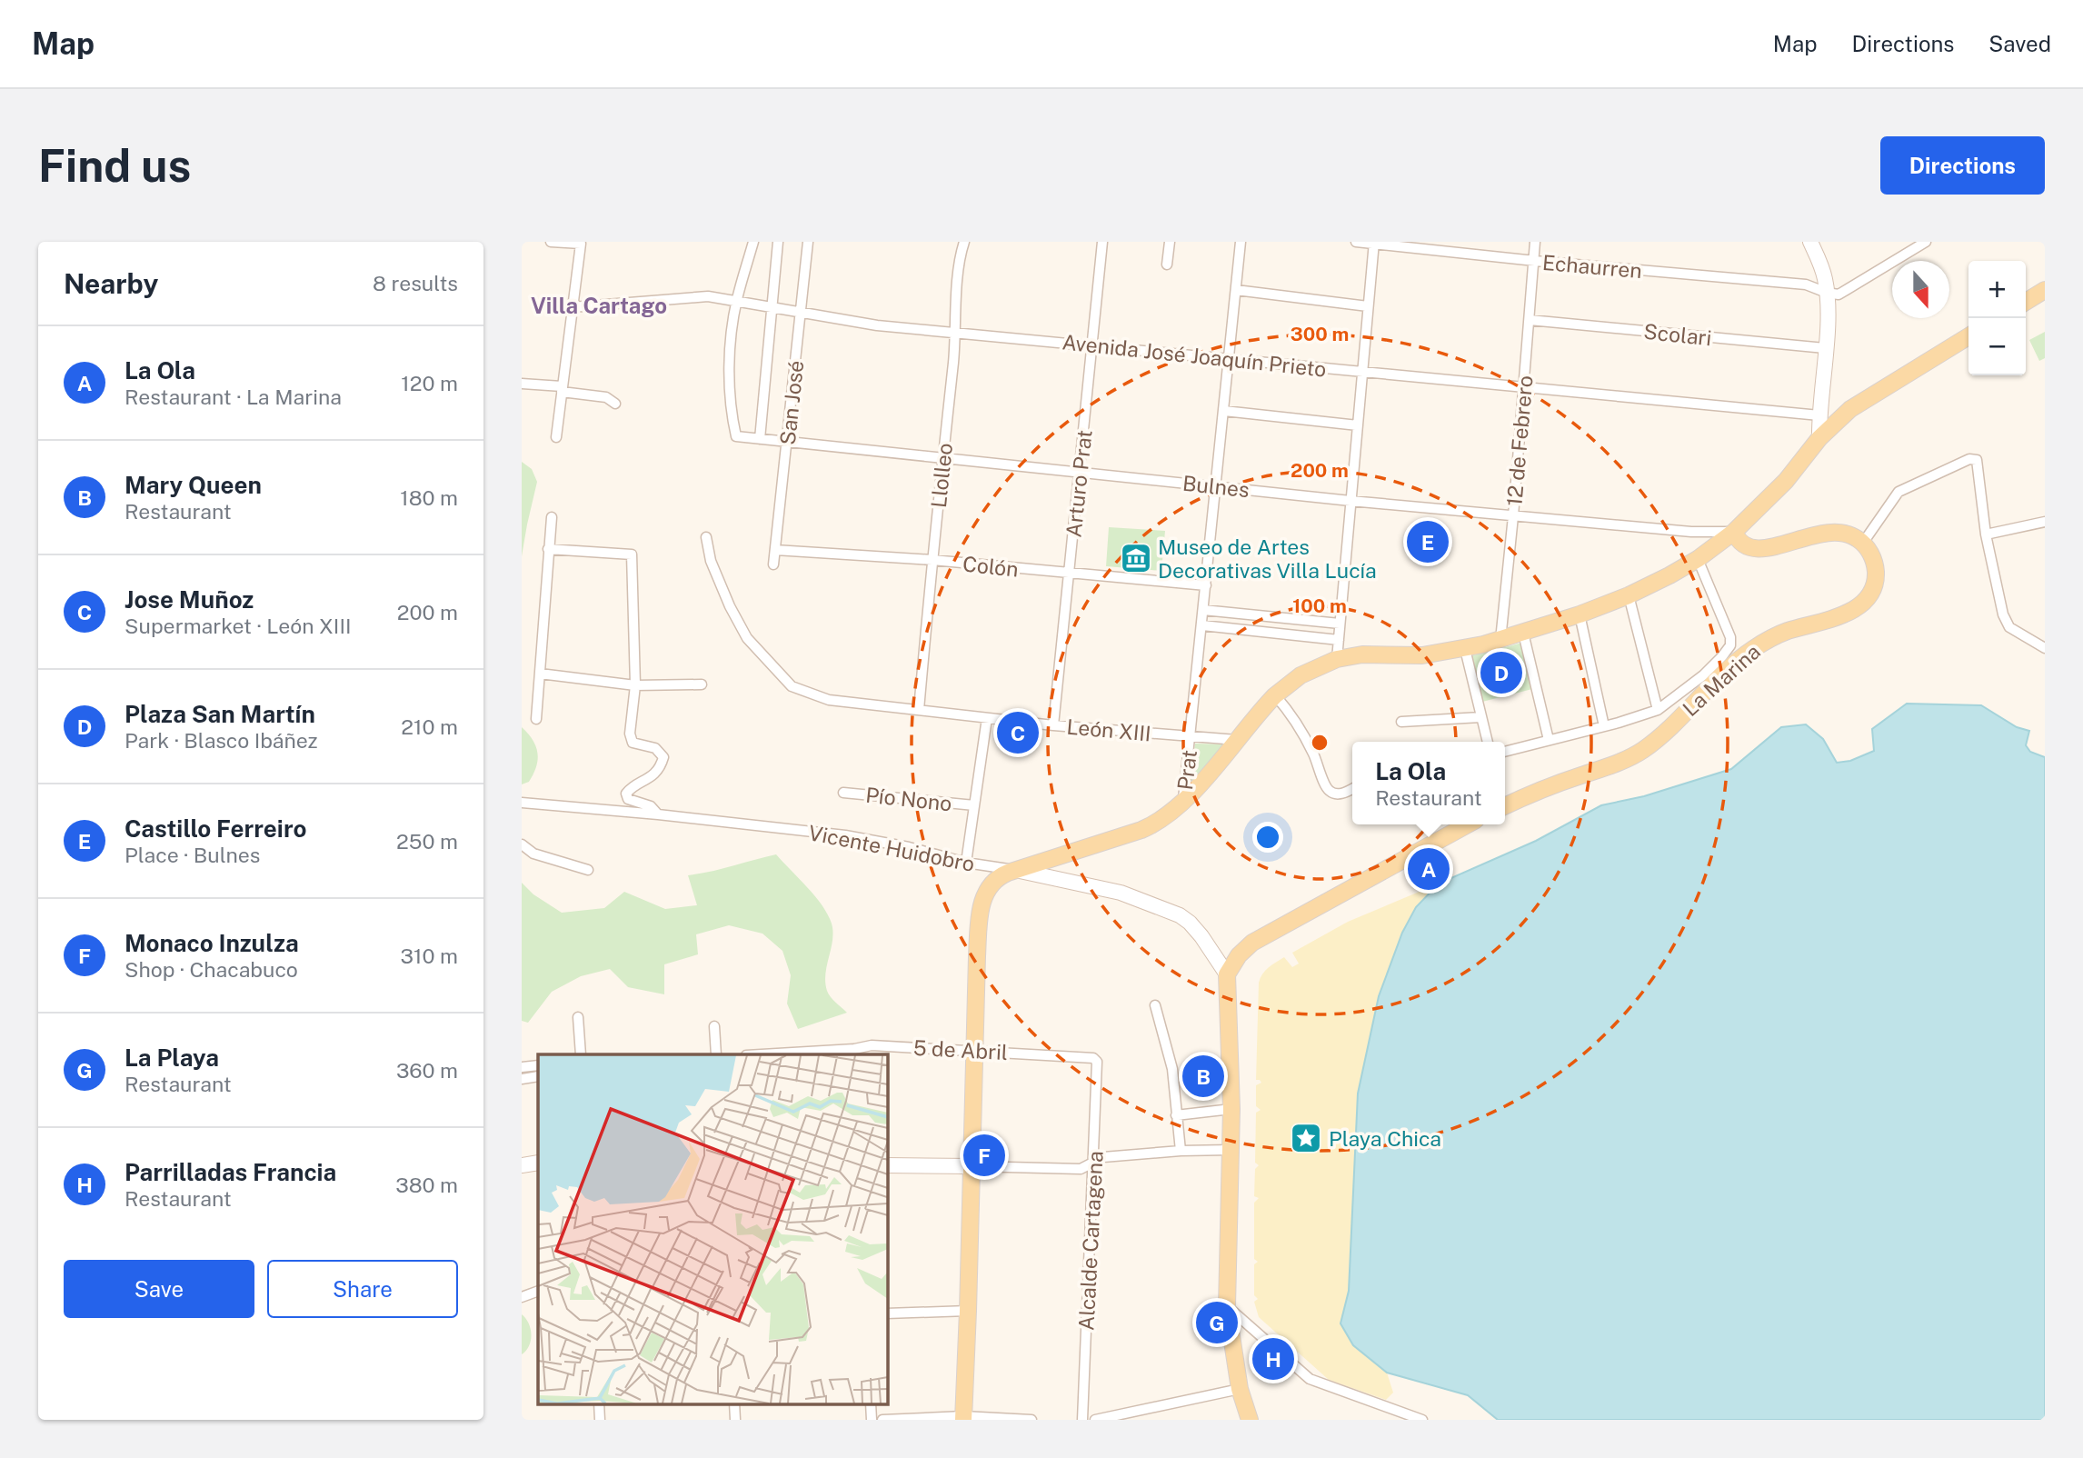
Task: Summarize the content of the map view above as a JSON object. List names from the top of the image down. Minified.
{"streets":{"main road":["La Marina"],"street":["Echaurren","Scolari","Avenida José Joaquín Prieto","San José","12 de Febrero","Llolleo","Arturo Prat","Bulnes","Colón","León XIII","Prat","Pío Nono","Vicente Huidobro","5 de Abril","Alcalde Cartagena"]},"crossings":[["Echaurren","12 de Febrero"],["Scolari","12 de Febrero"],["Avenida José Joaquín Prieto","San José"],["Avenida José Joaquín Prieto","12 de Febrero"],["Avenida José Joaquín Prieto","Llolleo"],["Avenida José Joaquín Prieto","Arturo Prat"],["Avenida José Joaquín Prieto","Bulnes"],["Avenida José Joaquín Prieto","Prat"],["San José","Bulnes"],["San José","Colón"],["12 de Febrero","Bulnes"],["Llolleo","Bulnes"],["Llolleo","Colón"],["Llolleo","León XIII"],["Arturo Prat","Bulnes"],["Arturo Prat","Colón"],["Arturo Prat","León XIII"],["Bulnes","Prat"],["Colón","Prat"],["León XIII","Prat"],["5 de Abril","Alcalde Cartagena"]],"districts":["Villa Cartago"],"places":{"museum":["Museo de Artes Decorativas Villa Lucía"],"place":["Playa Chica"]},"north":"bottom","page":{"header":"Map","nav":["Map","Directions","Saved"],"buttons":["Directions",["Save","Share"]],"title":"Find us","heading":["Nearby","8 results"],"map_buttons":["+","−"],"list":[{"mark":"A","name":"La Ola","note":"Restaurant · La Marina","value":"120 m"},{"mark":"B","name":"Mary Queen","note":"Restaurant","value":"180 m"},{"mark":"C","name":"Jose Muñoz","note":"Supermarket · León XIII","value":"200 m"},{"mark":"D","name":"Plaza San Martín","note":"Park · Blasco Ibáñez","value":"210 m"},{"mark":"E","name":"Castillo Ferreiro","note":"Place · Bulnes","value":"250 m"},{"mark":"F","name":"Monaco Inzulza","note":"Shop · Chacabuco","value":"310 m"},{"mark":"G","name":"La Playa","note":"Restaurant","value":"360 m"},{"mark":"H","name":"Parrilladas Francia","note":"Restaurant","value":"380 m"}],"pins":["E","D","C","A","B","F","G","H"],"popup":["La Ola","Restaurant"]},"rings":["300 m","200 m","100 m"]}
